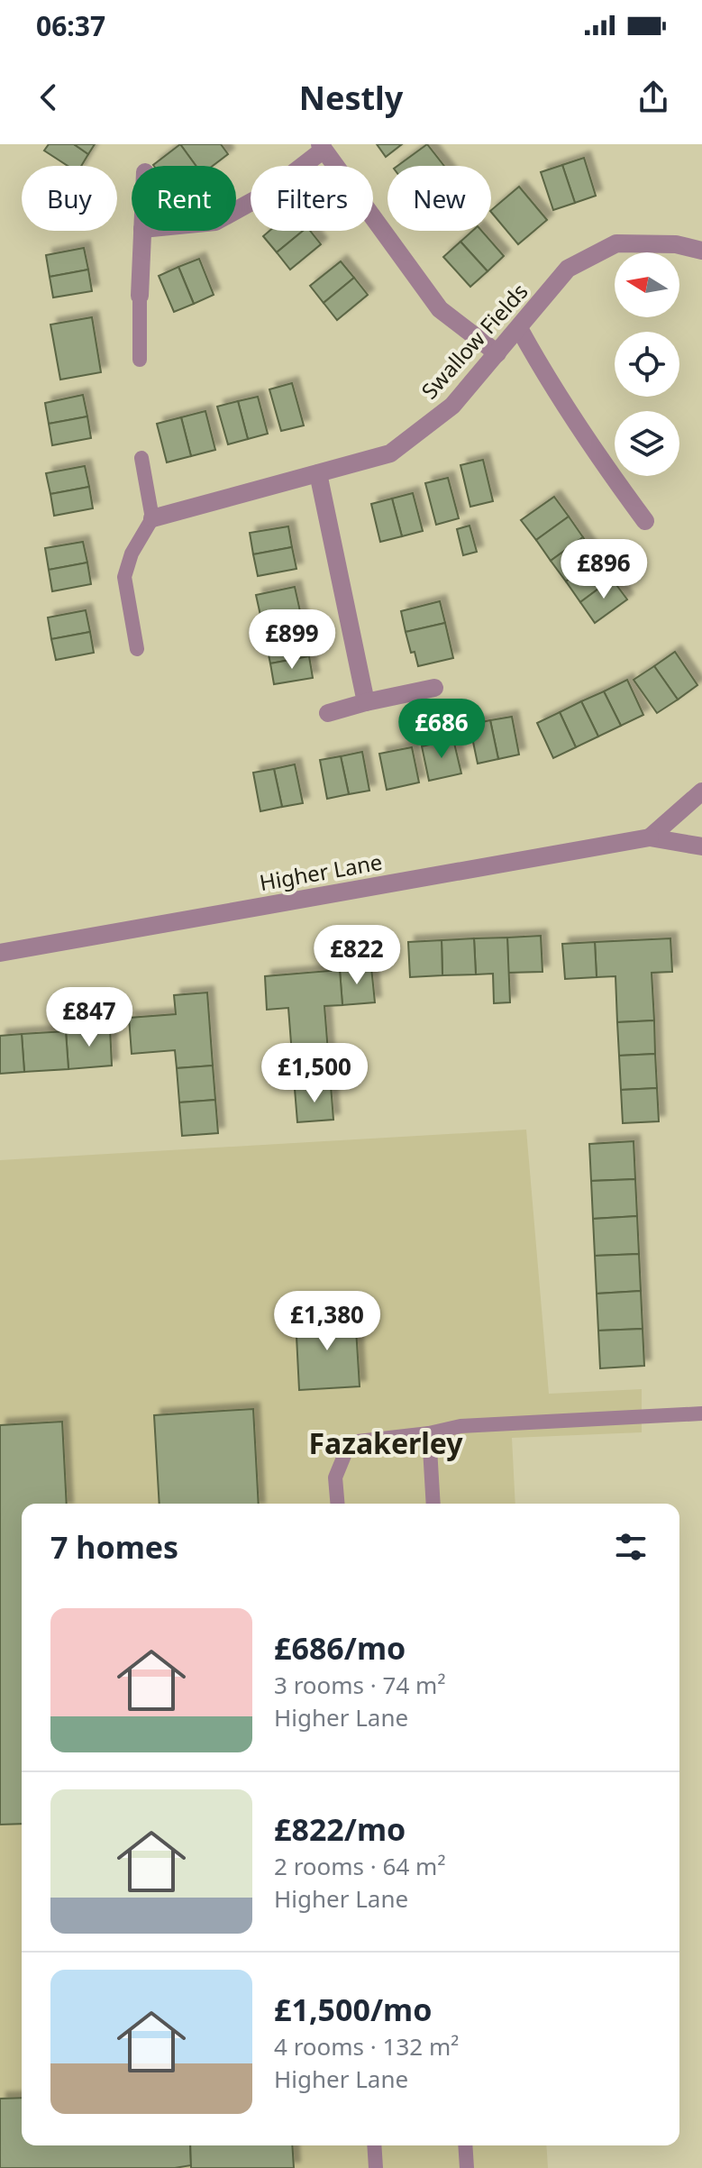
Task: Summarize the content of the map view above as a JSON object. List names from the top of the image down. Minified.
{"streets":{"street":["Swallow Fields","Higher Lane"]},"districts":["Fazakerley"],"north":"left","page":{"status":"06:37","header":"Nestly","chip":["Buy","Rent","Filters","New"],"price":["£896","£899","£686","£822","£847","£1,500","£1,380"],"heading":"7 homes","list":[{"name":"£686/mo","note":"3 rooms · 74 m² · Higher Lane"},{"name":"£822/mo","note":"2 rooms · 64 m² · Higher Lane"},{"name":"£1,500/mo","note":"4 rooms · 132 m² · Higher Lane"}]}}
